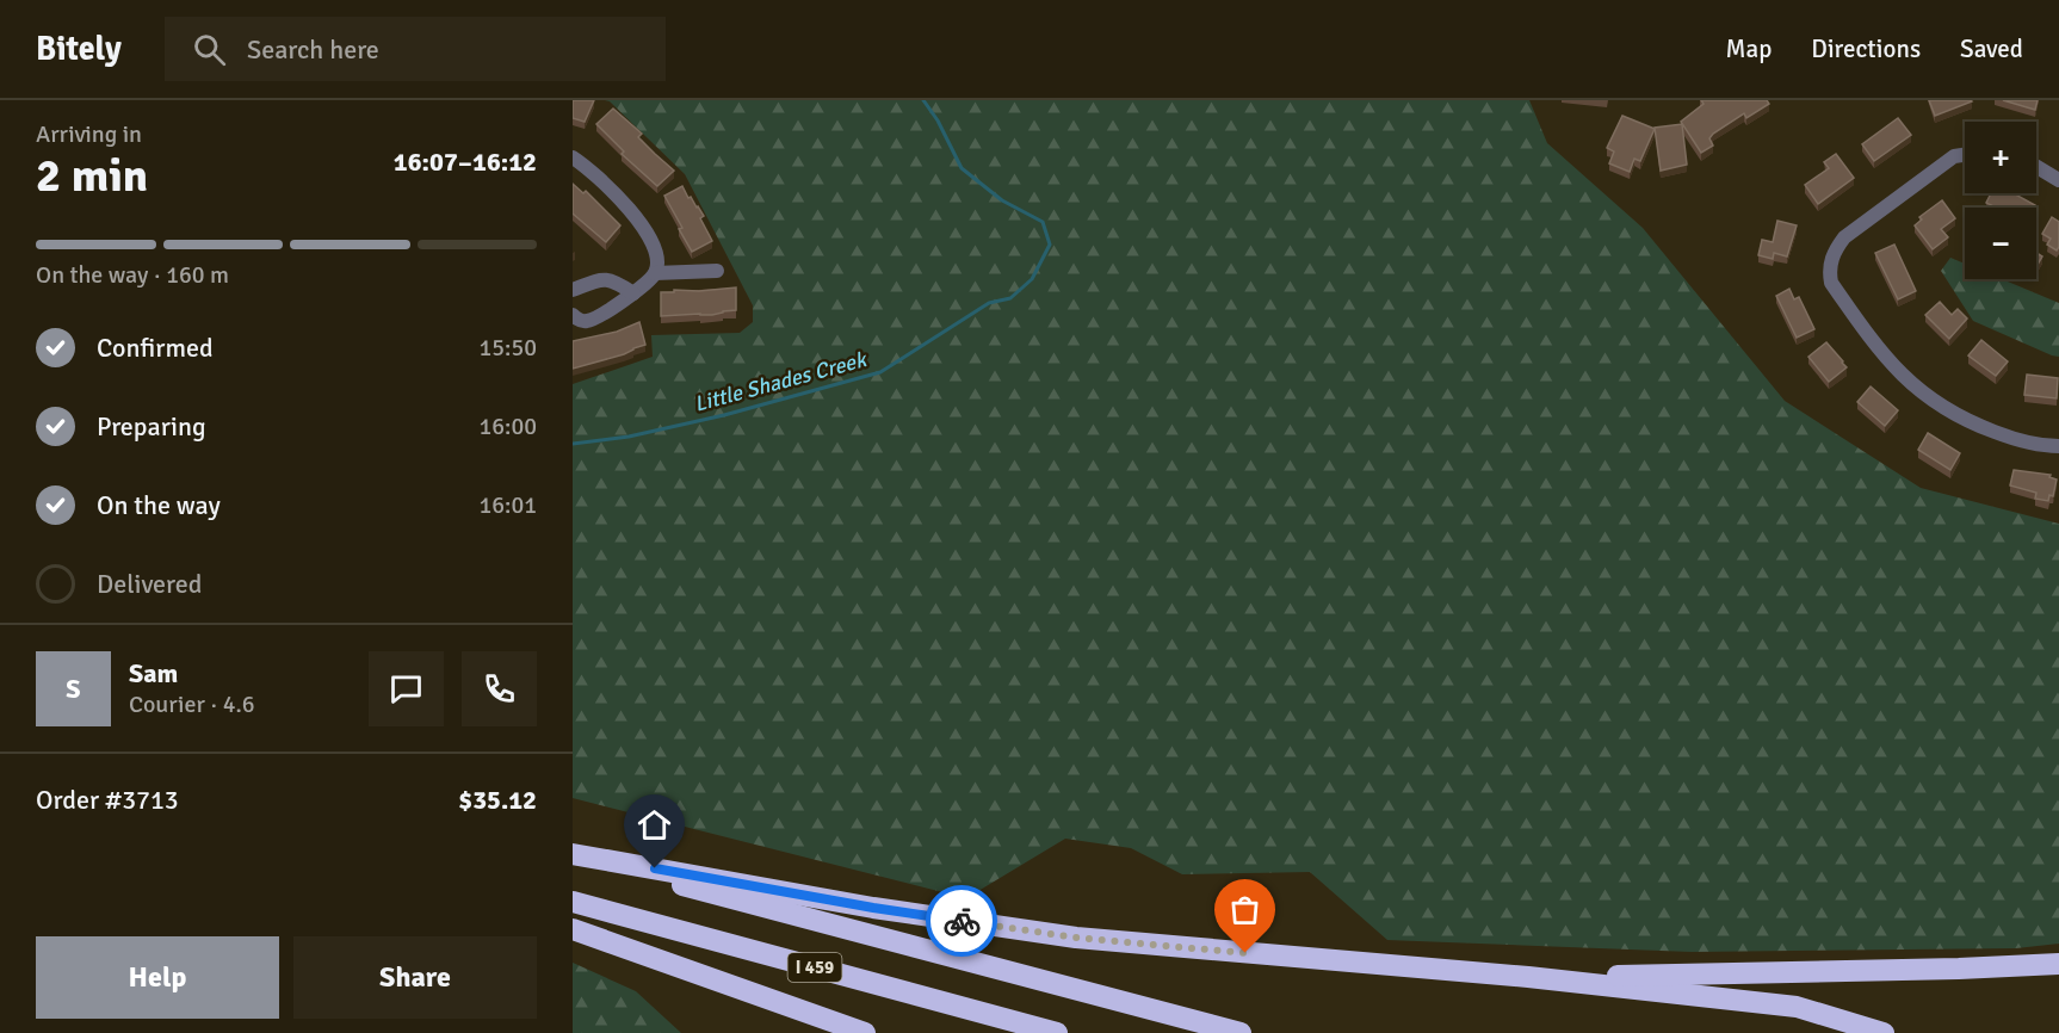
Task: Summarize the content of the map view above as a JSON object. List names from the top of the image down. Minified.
{"streets":{"highway":["I 459"]},"water":["Little Shades Creek"],"page":{"header":"Bitely","search":"Search here","nav":["Map","Directions","Saved"],"heading":["2 min","Arriving in","16:07–16:12"],"panel":["Sam","Courier · 4.6","Order #3713","$35.12"],"map_buttons":["+","−"],"bar":"On the way · 160 m","list":[["Confirmed","15:50"],["Preparing","16:00"],["On the way","16:01"],"Delivered"],"round":"S","buttons":["Help","Share"]}}
